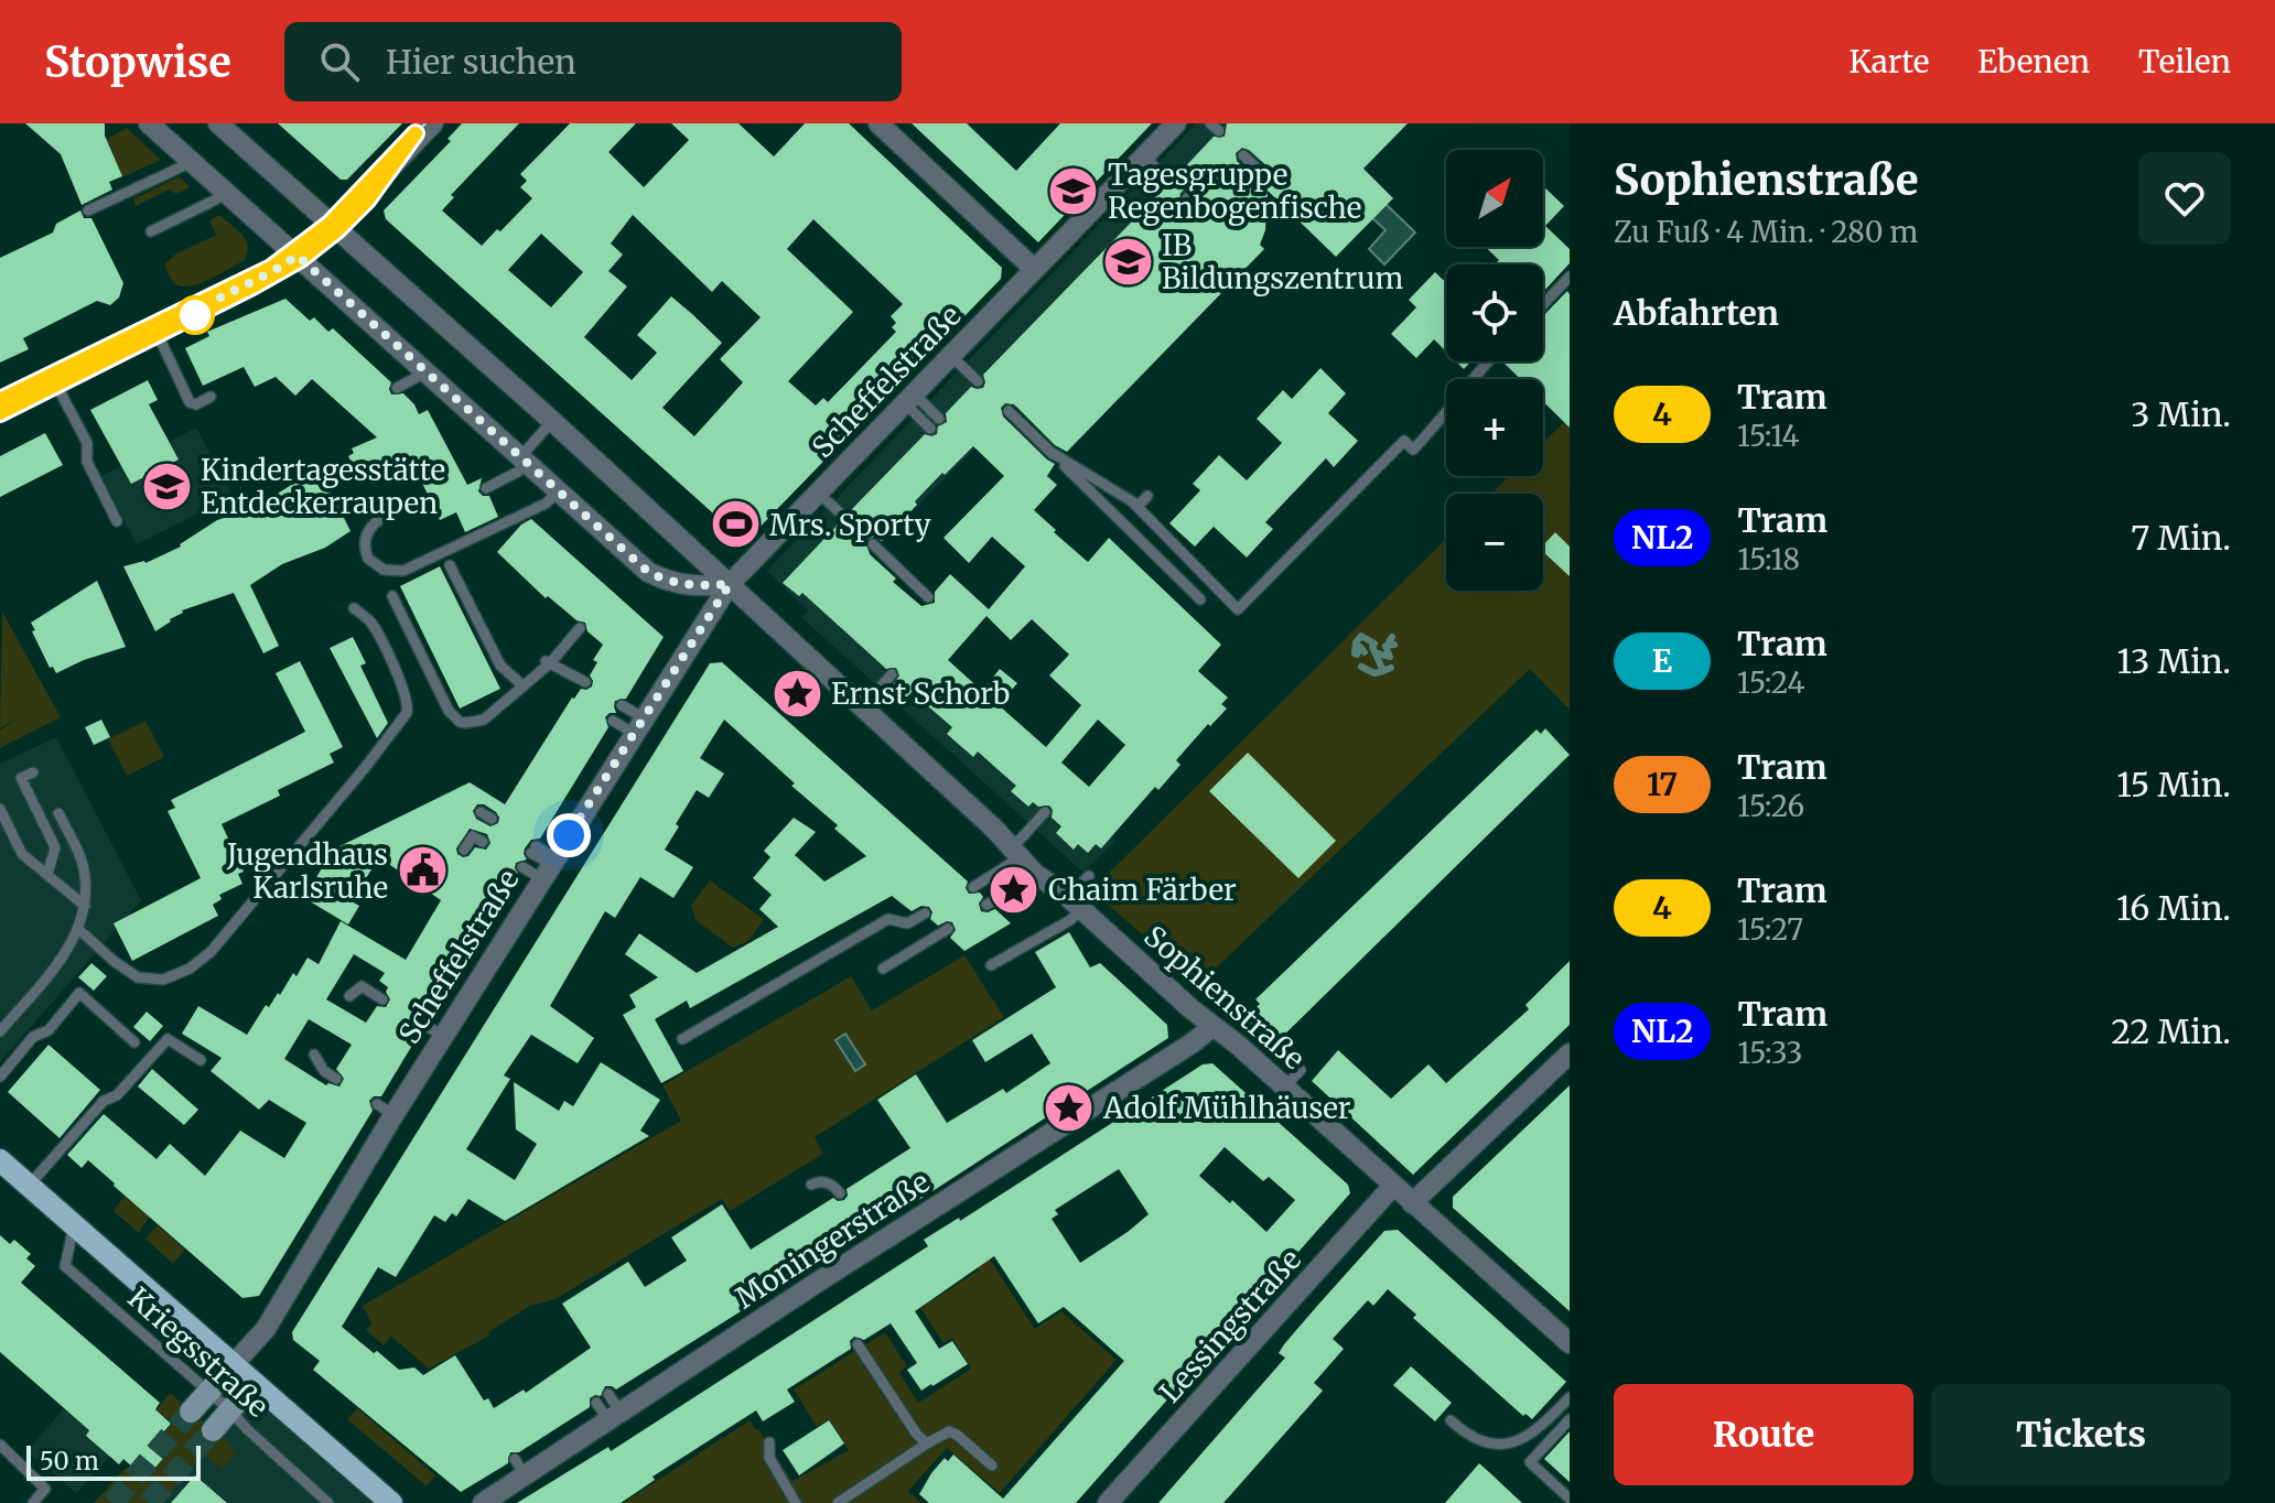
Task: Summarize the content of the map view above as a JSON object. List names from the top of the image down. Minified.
{"streets":{"street":["Scheffelstraße","Sophienstraße","Moningerstraße","Lessingstraße"],"lane":["Kriegsstraße"]},"crossings":[["Scheffelstraße","Sophienstraße"],["Sophienstraße","Moningerstraße"],["Sophienstraße","Lessingstraße"]],"places":{"school or university":["Tagesgruppe Regenbogenfische","IB Bildungszentrum","Kindertagesstätte Entdeckerraupen"],"sports":["Mrs. Sporty"],"place":["Ernst Schorb","Chaim Färber","Adolf Mühlhäuser"],"public building":["Jugendhaus Karlsruhe"]},"lines":["tram line 4"],"scale_bar":"50 m","north":"top right","page":{"header":"Stopwise","search":"Hier suchen","nav":["Karte","Ebenen","Teilen"],"heading":[["Sophienstraße","Zu Fuß · 4 Min. · 280 m"],"Abfahrten"],"map_buttons":["+","−"],"list":[{"mark":"4","name":"Tram","note":"15:14","value":"3 Min."},{"mark":"NL2","name":"Tram","note":"15:18","value":"7 Min."},{"mark":"E","name":"Tram","note":"15:24","value":"13 Min."},{"mark":"17","name":"Tram","note":"15:26","value":"15 Min."},{"mark":"4","name":"Tram","note":"15:27","value":"16 Min."},{"mark":"NL2","name":"Tram","note":"15:33","value":"22 Min."}],"buttons":["Route","Tickets"],"scale":"50 m"}}
